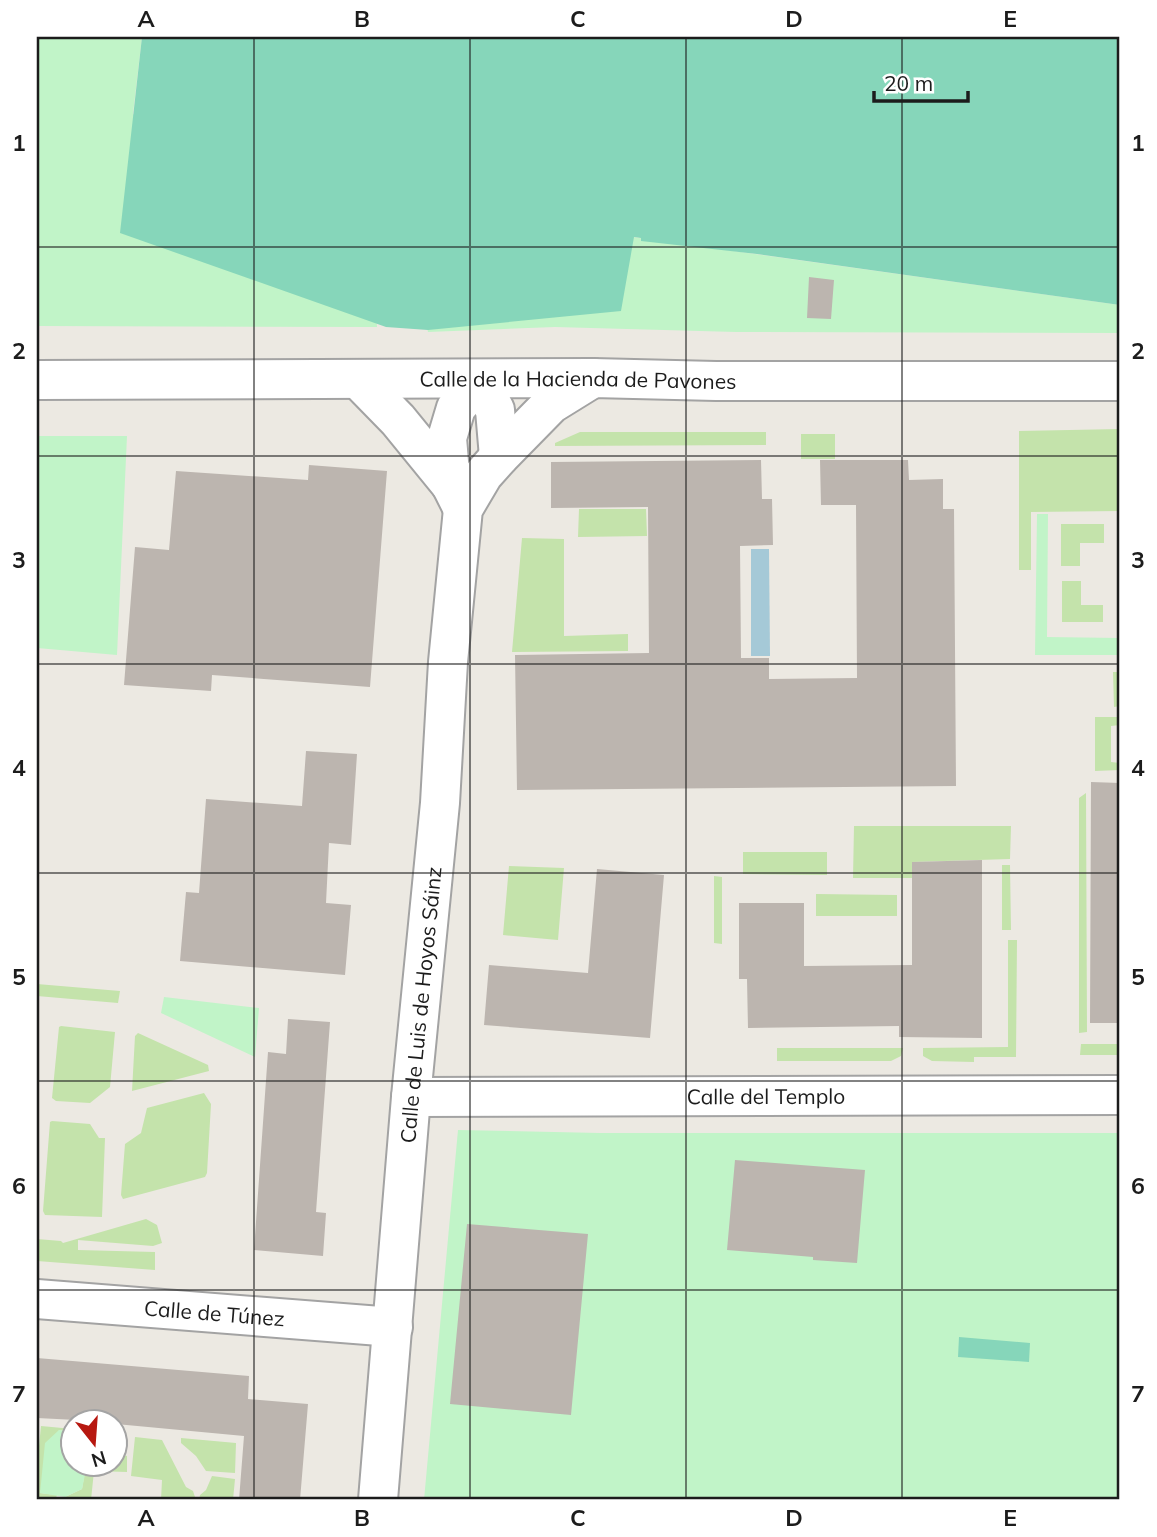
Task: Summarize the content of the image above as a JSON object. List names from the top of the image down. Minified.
{"streets":{"street":["Calle de la Hacienda de Pavones","Calle de Luis de Hoyos Sáinz","Calle del Templo","Calle de Túnez"]},"crossings":[["Calle de la Hacienda de Pavones","Calle de Luis de Hoyos Sáinz"],["Calle de Luis de Hoyos Sáinz","Calle del Templo"],["Calle de Luis de Hoyos Sáinz","Calle de Túnez"]],"scale_bar":"20 m","north":"bottom","grid":{"columns":["A","B","C","D","E"],"rows":["1","2","3","4","5","6","7"]}}
